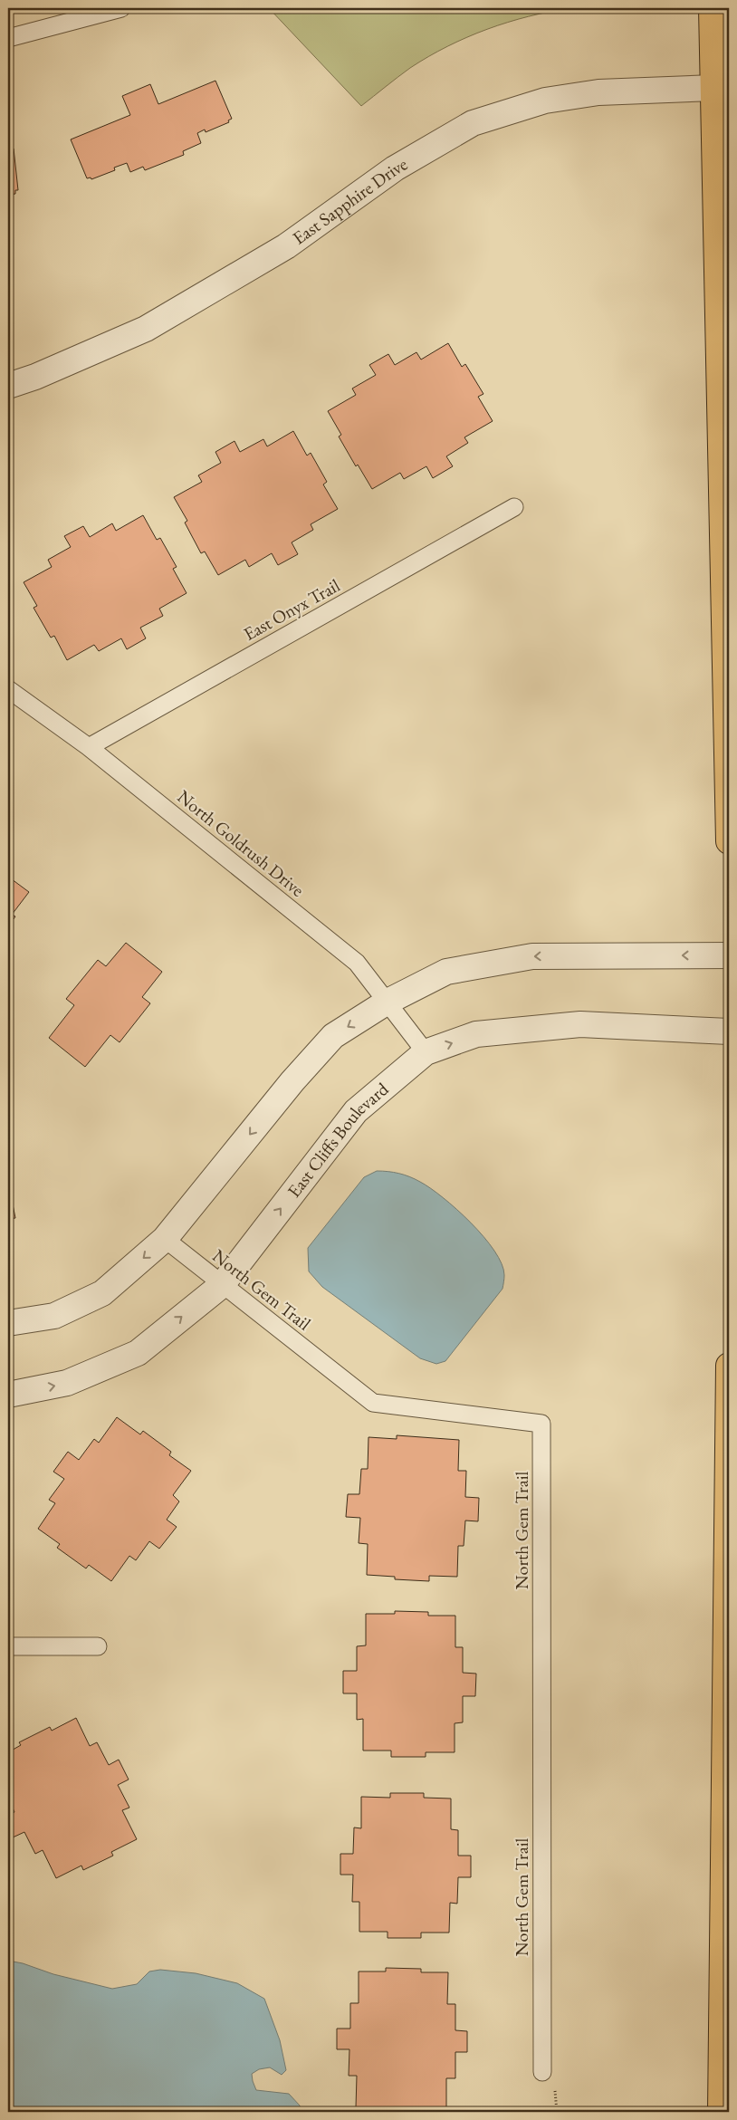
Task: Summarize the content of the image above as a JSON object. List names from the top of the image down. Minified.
{"streets":{"street":["East Sapphire Drive","East Cliffs Boulevard"],"lane":["East Onyx Trail","North Goldrush Drive","North Gem Trail"]},"crossings":[["East Onyx Trail","North Goldrush Drive"],["North Goldrush Drive","East Cliffs Boulevard"],["East Cliffs Boulevard","North Gem Trail"]]}
